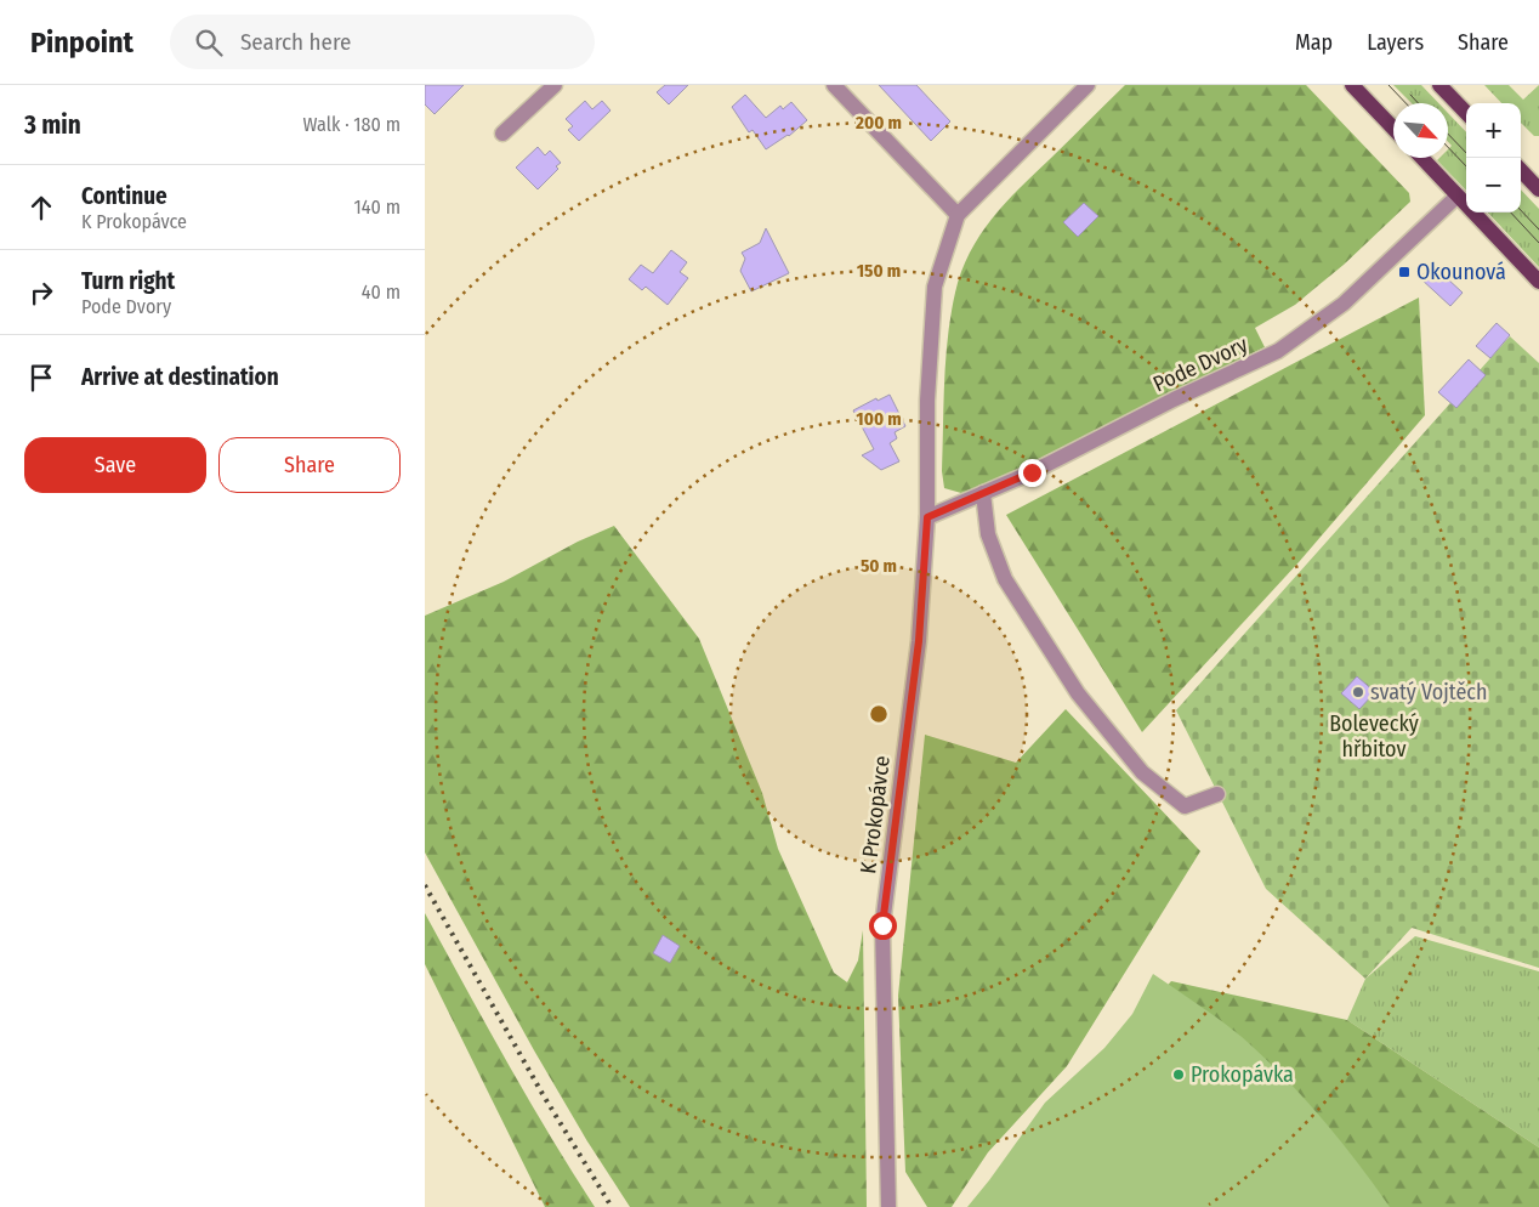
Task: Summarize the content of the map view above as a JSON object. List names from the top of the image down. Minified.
{"streets":{"street":["Pode Dvory","K Prokopávce"]},"crossings":[["Pode Dvory","K Prokopávce"]],"parks":["Bolevecký hřbitov"],"places":{"transit":["Okounová"],"other":["svatý Vojtěch","Prokopávka"]},"north":"bottom right","page":{"header":"Pinpoint","search":"Search here","nav":["Map","Layers","Share"],"heading":["3 min","Walk · 180 m"],"map_buttons":["+","−"],"list":[["Continue","K Prokopávce","140 m"],["Turn right","Pode Dvory","40 m"],"Arrive at destination"],"buttons":["Save","Share"]},"rings":["200 m","150 m","100 m","50 m"]}
